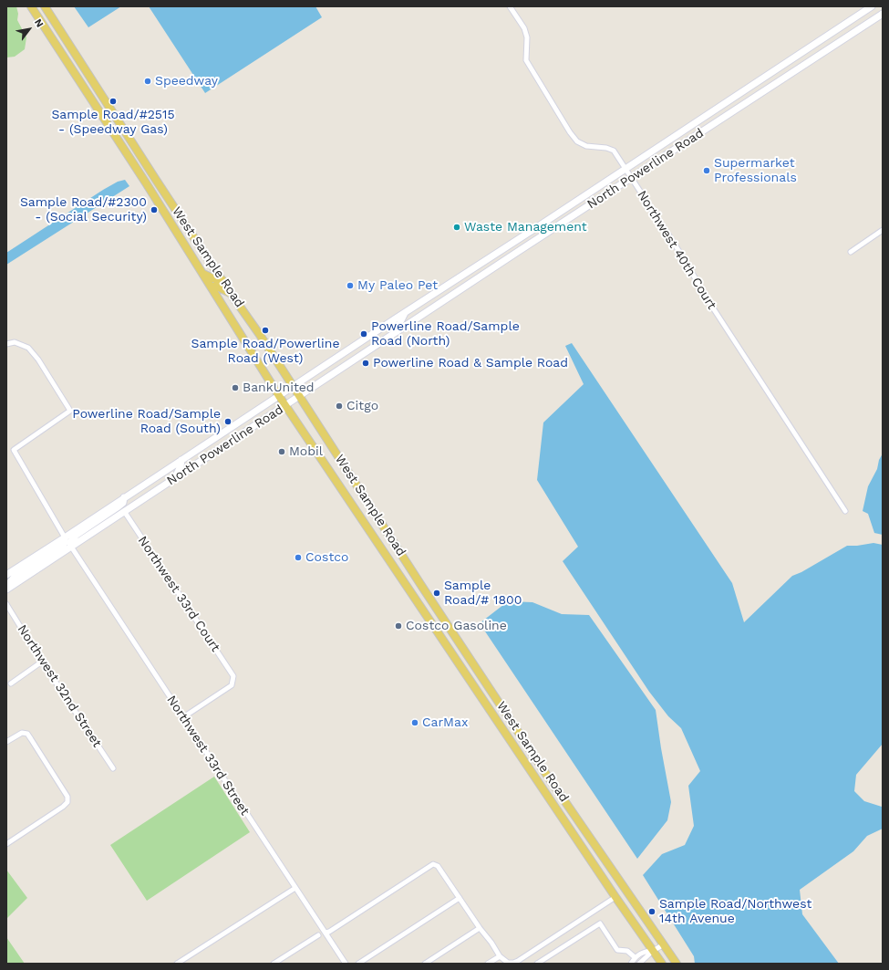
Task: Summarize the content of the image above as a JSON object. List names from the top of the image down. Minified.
{"streets":{"main road":["North Powerline Road","West Sample Road"],"street":["Northwest 40th Court","Northwest 33rd Court","Northwest 32nd Street","Northwest 33rd Street"]},"crossings":[["North Powerline Road","Northwest 40th Court"],["North Powerline Road","West Sample Road"],["North Powerline Road","Northwest 33rd Court"],["North Powerline Road","Northwest 33rd Street"],["Northwest 33rd Court","Northwest 33rd Street"]],"places":["Speedway","Sample Road/#2515 - (Speedway Gas)","Supermarket Professionals","Sample Road/#2300 - (Social Security)","Waste Management","My Paleo Pet","Sample Road/Powerline Road (West)","Powerline Road/Sample Road (North)","Powerline Road & Sample Road","BankUnited","Citgo","Powerline Road/Sample Road (South)","Mobil","Costco","Sample Road/# 1800","Costco Gasoline","CarMax","Sample Road/Northwest 14th Avenue"],"north":"top right"}
